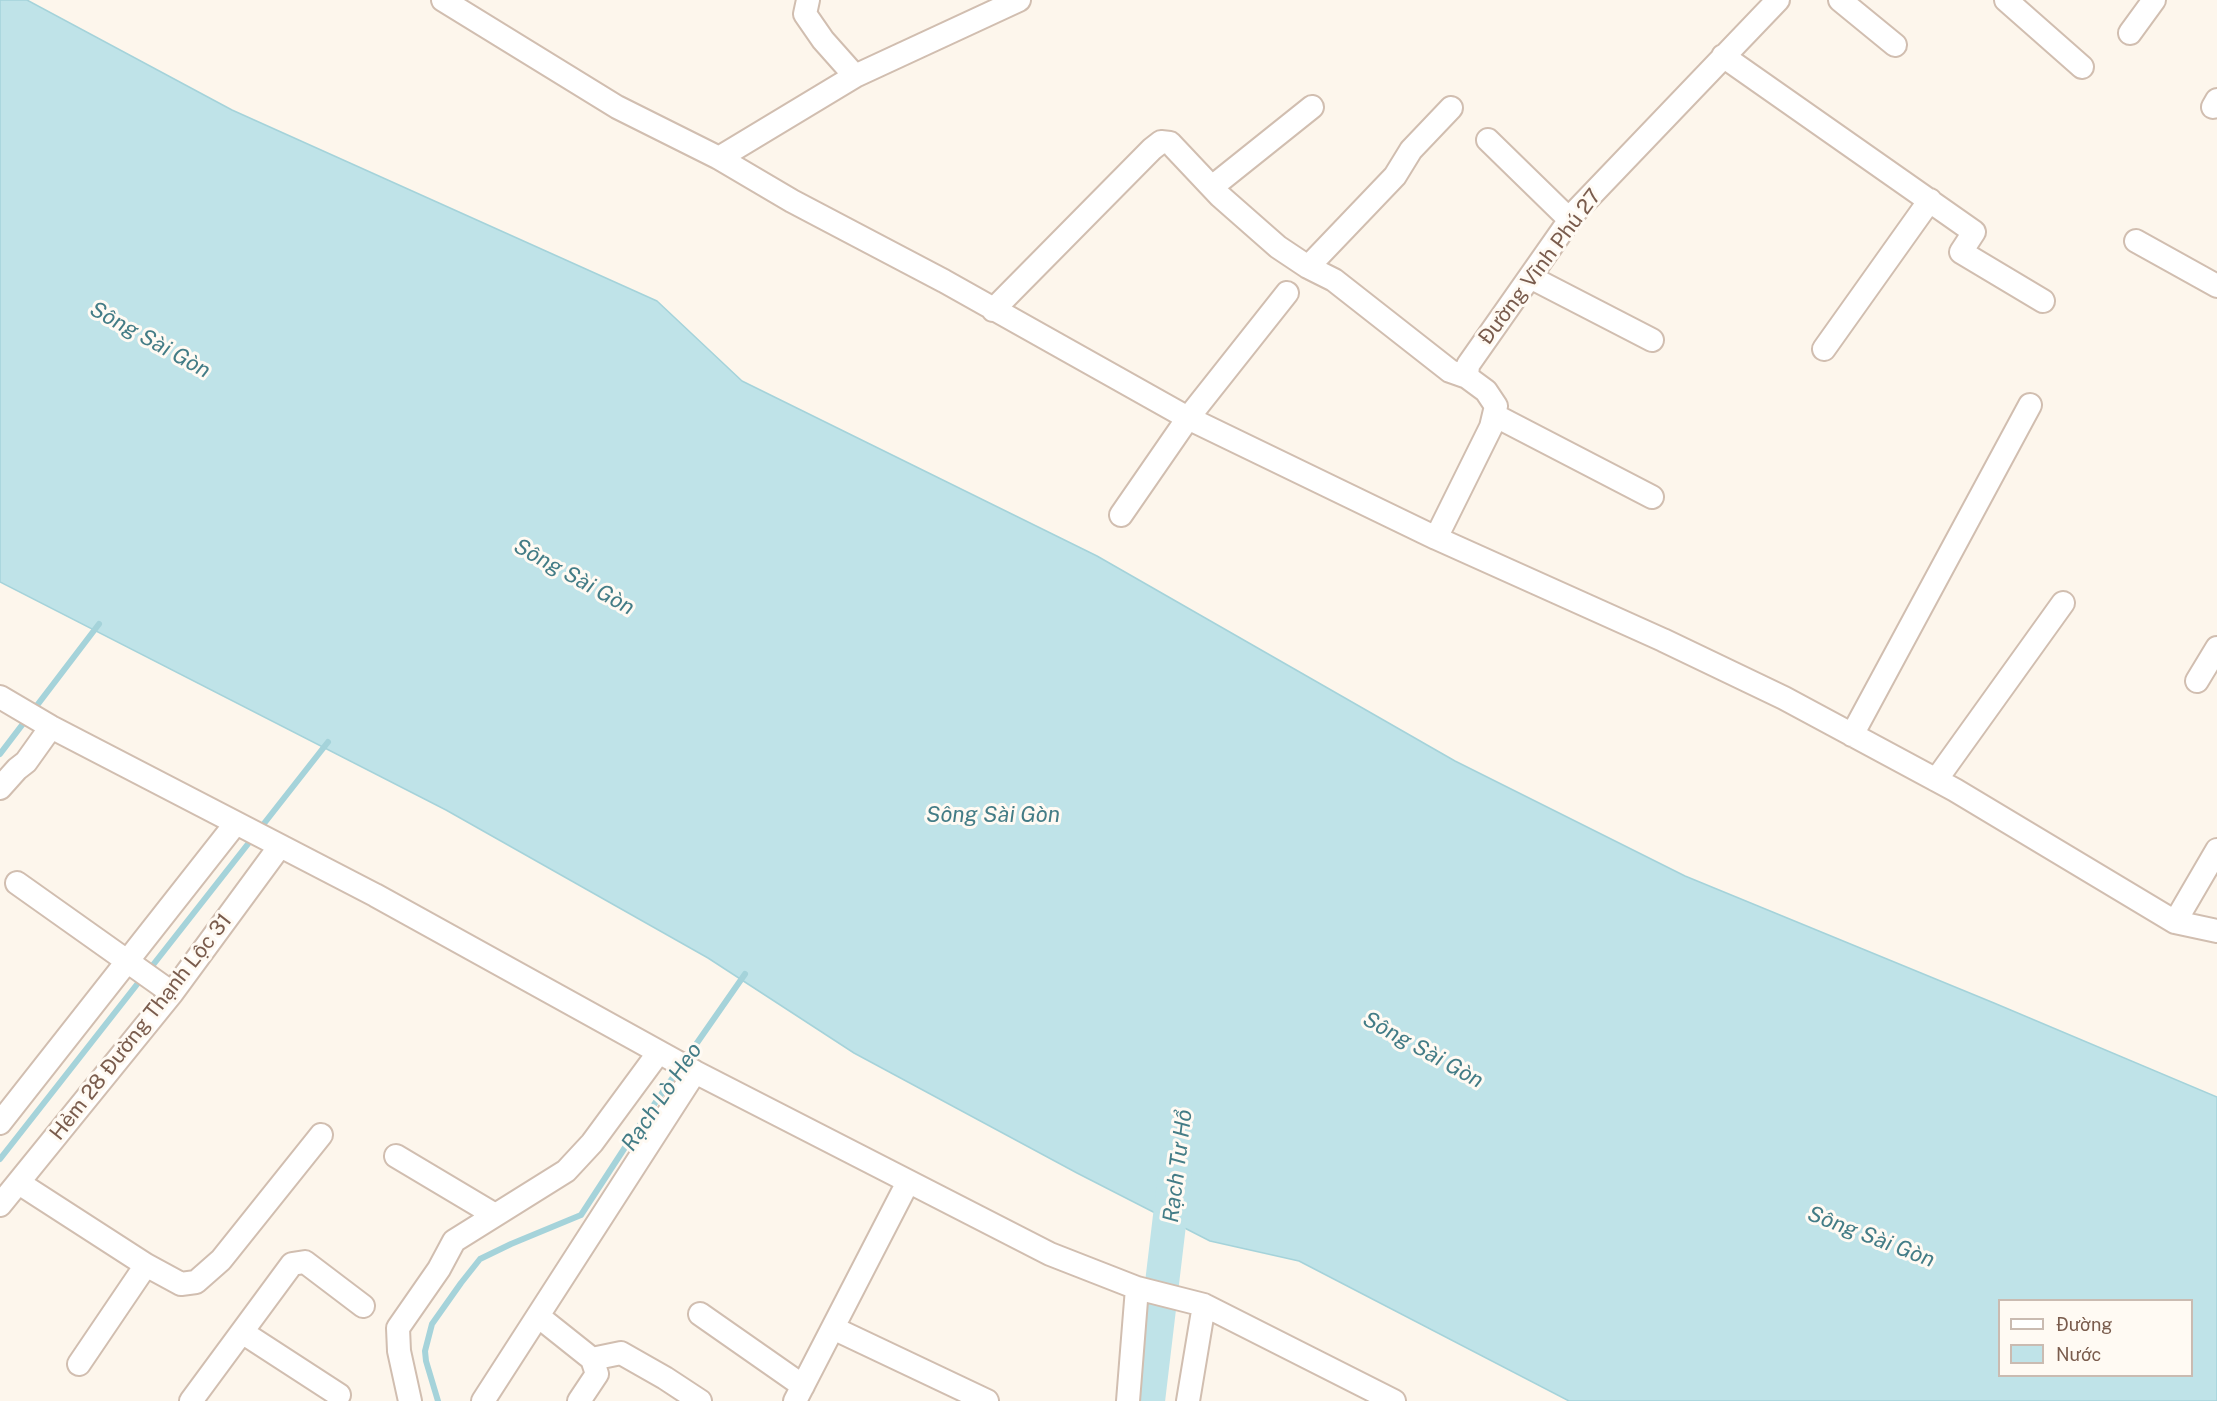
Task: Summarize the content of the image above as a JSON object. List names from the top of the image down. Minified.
{"streets":{"street":["Đường Vĩnh Phú 27","Hẻm 28 Đường Thạnh Lộc 31"]},"water":["Sông Sài Gòn","Rạch Lò Heo","Rạch Tư Hổ"],"legend":["Đường","Nước"]}
